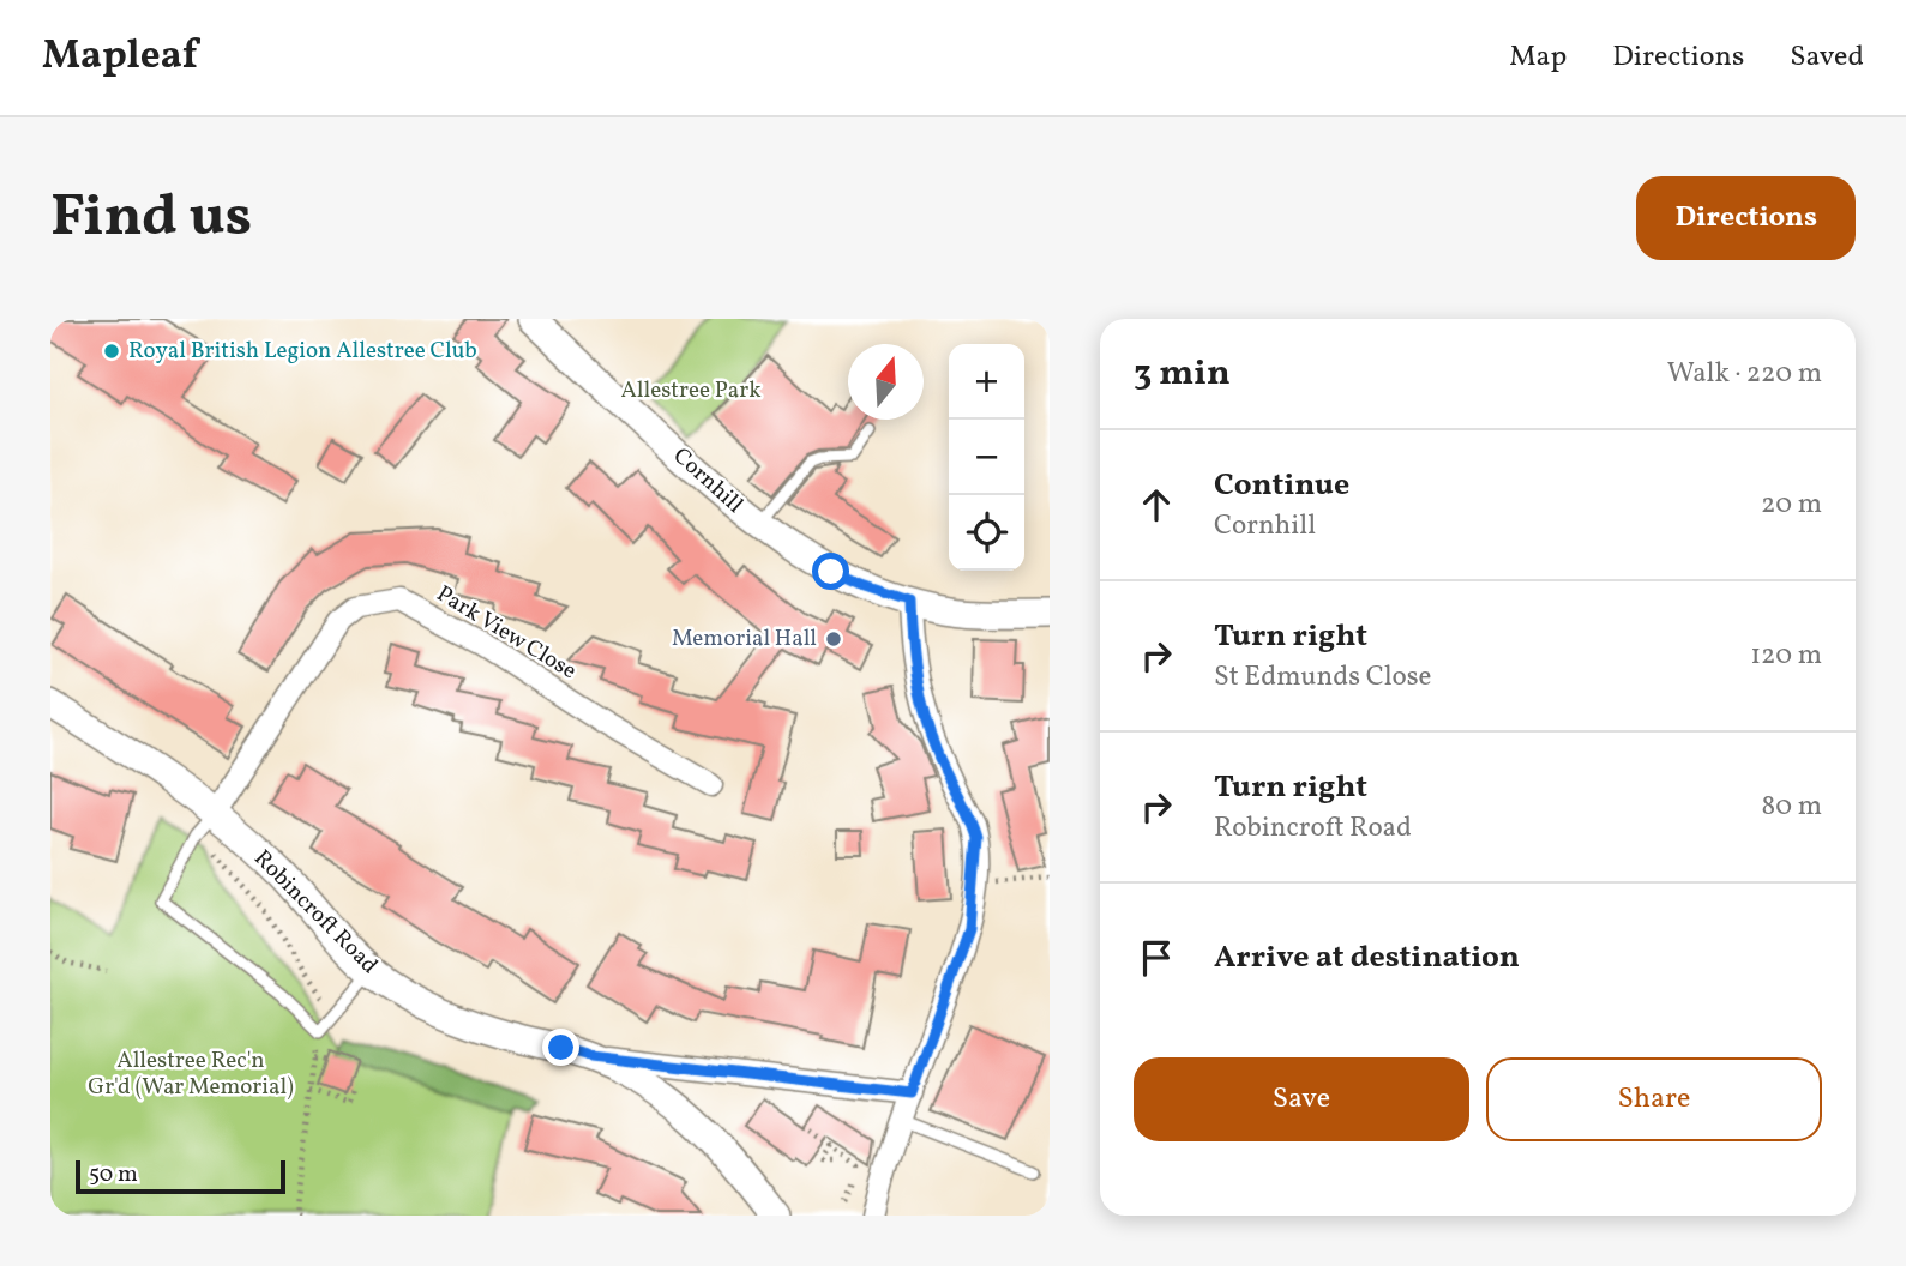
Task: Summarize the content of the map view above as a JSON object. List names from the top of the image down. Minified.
{"streets":{"street":["Cornhill","Park View Close","Robincroft Road"]},"crossings":[["Park View Close","Robincroft Road"]],"parks":["Allestree Park","Allestree Rec'n Gr'd (War Memorial)"],"places":["Royal British Legion Allestree Club","Memorial Hall"],"scale_bar":"50 m","north":"top","page":{"header":"Mapleaf","nav":["Map","Directions","Saved"],"buttons":["Directions",["Save","Share"]],"title":"Find us","heading":["3 min","Walk · 220 m"],"map_buttons":["+","−"],"list":[["Continue","Cornhill","20 m"],["Turn right","St Edmunds Close","120 m"],["Turn right","Robincroft Road","80 m"],"Arrive at destination"],"scale":"50 m"}}
